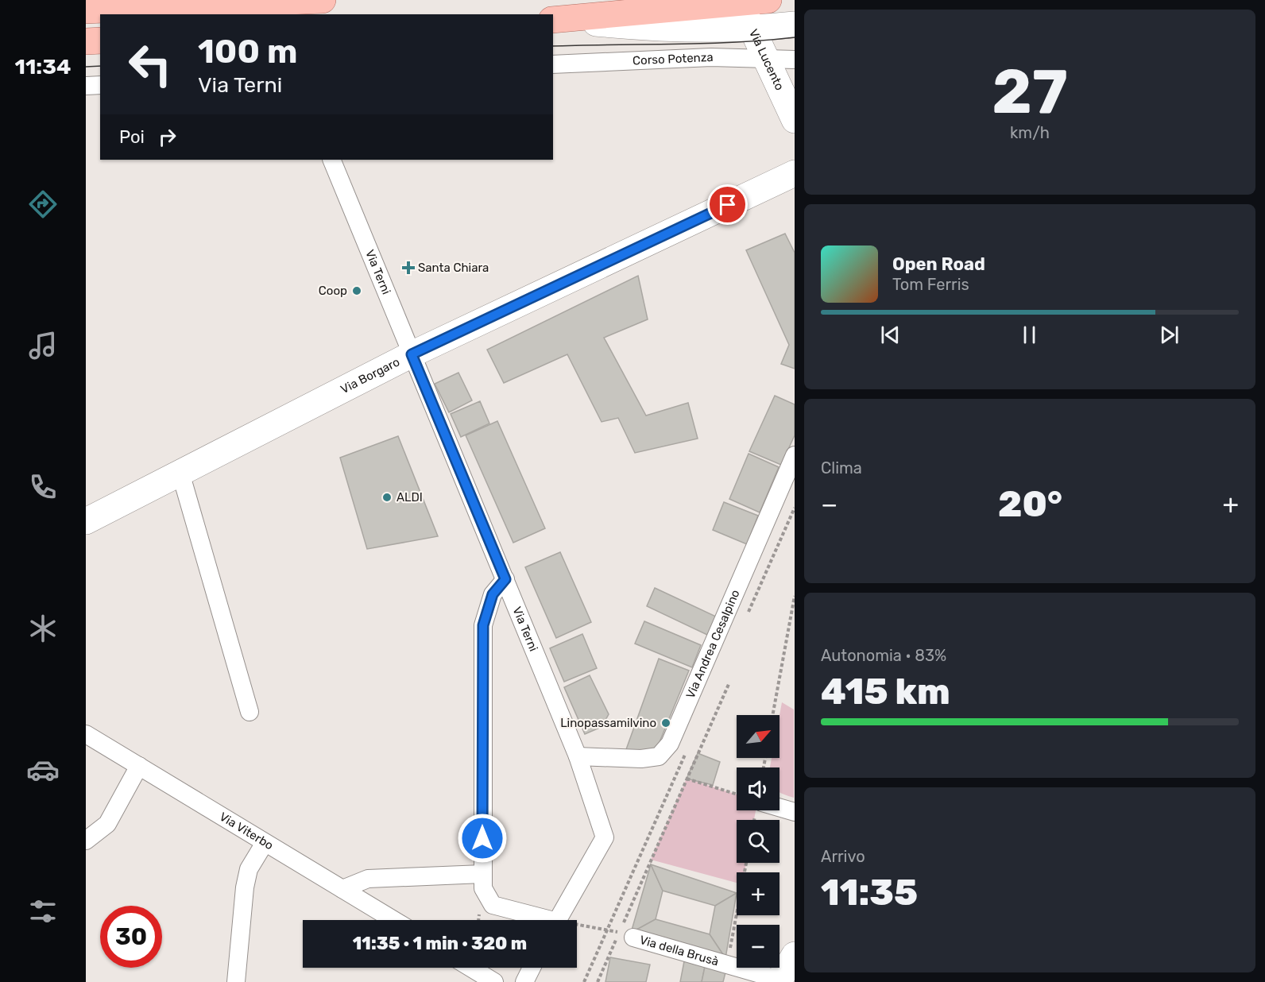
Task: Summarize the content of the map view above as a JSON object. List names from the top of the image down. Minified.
{"streets":{"street":["Corso Potenza","Via Lucento","Via Terni","Via Borgaro","Via Andrea Cesalpino","Via Viterbo","Via della Brusà"]},"crossings":[["Corso Potenza","Via Lucento"],["Via Terni","Via Borgaro"],["Via Terni","Via Andrea Cesalpino"]],"places":{"health":["Santa Chiara"],"other":["Coop","ALDI","Linopassamilvino"]},"north":"top right","page":{"tabs":"11:34","tile":[["27","km/h"],"Clima",["Autonomia · 83%","415 km"],["Arrivo","11:35"]],"turn":["100 m","Via Terni"],"then":"Poi","song":["Open Road","Tom Ferris"],"heat":["−","20°","+"],"map_buttons":["+","−"],"limit":"30","trip":"11:35 · 1 min · 320 m"}}
